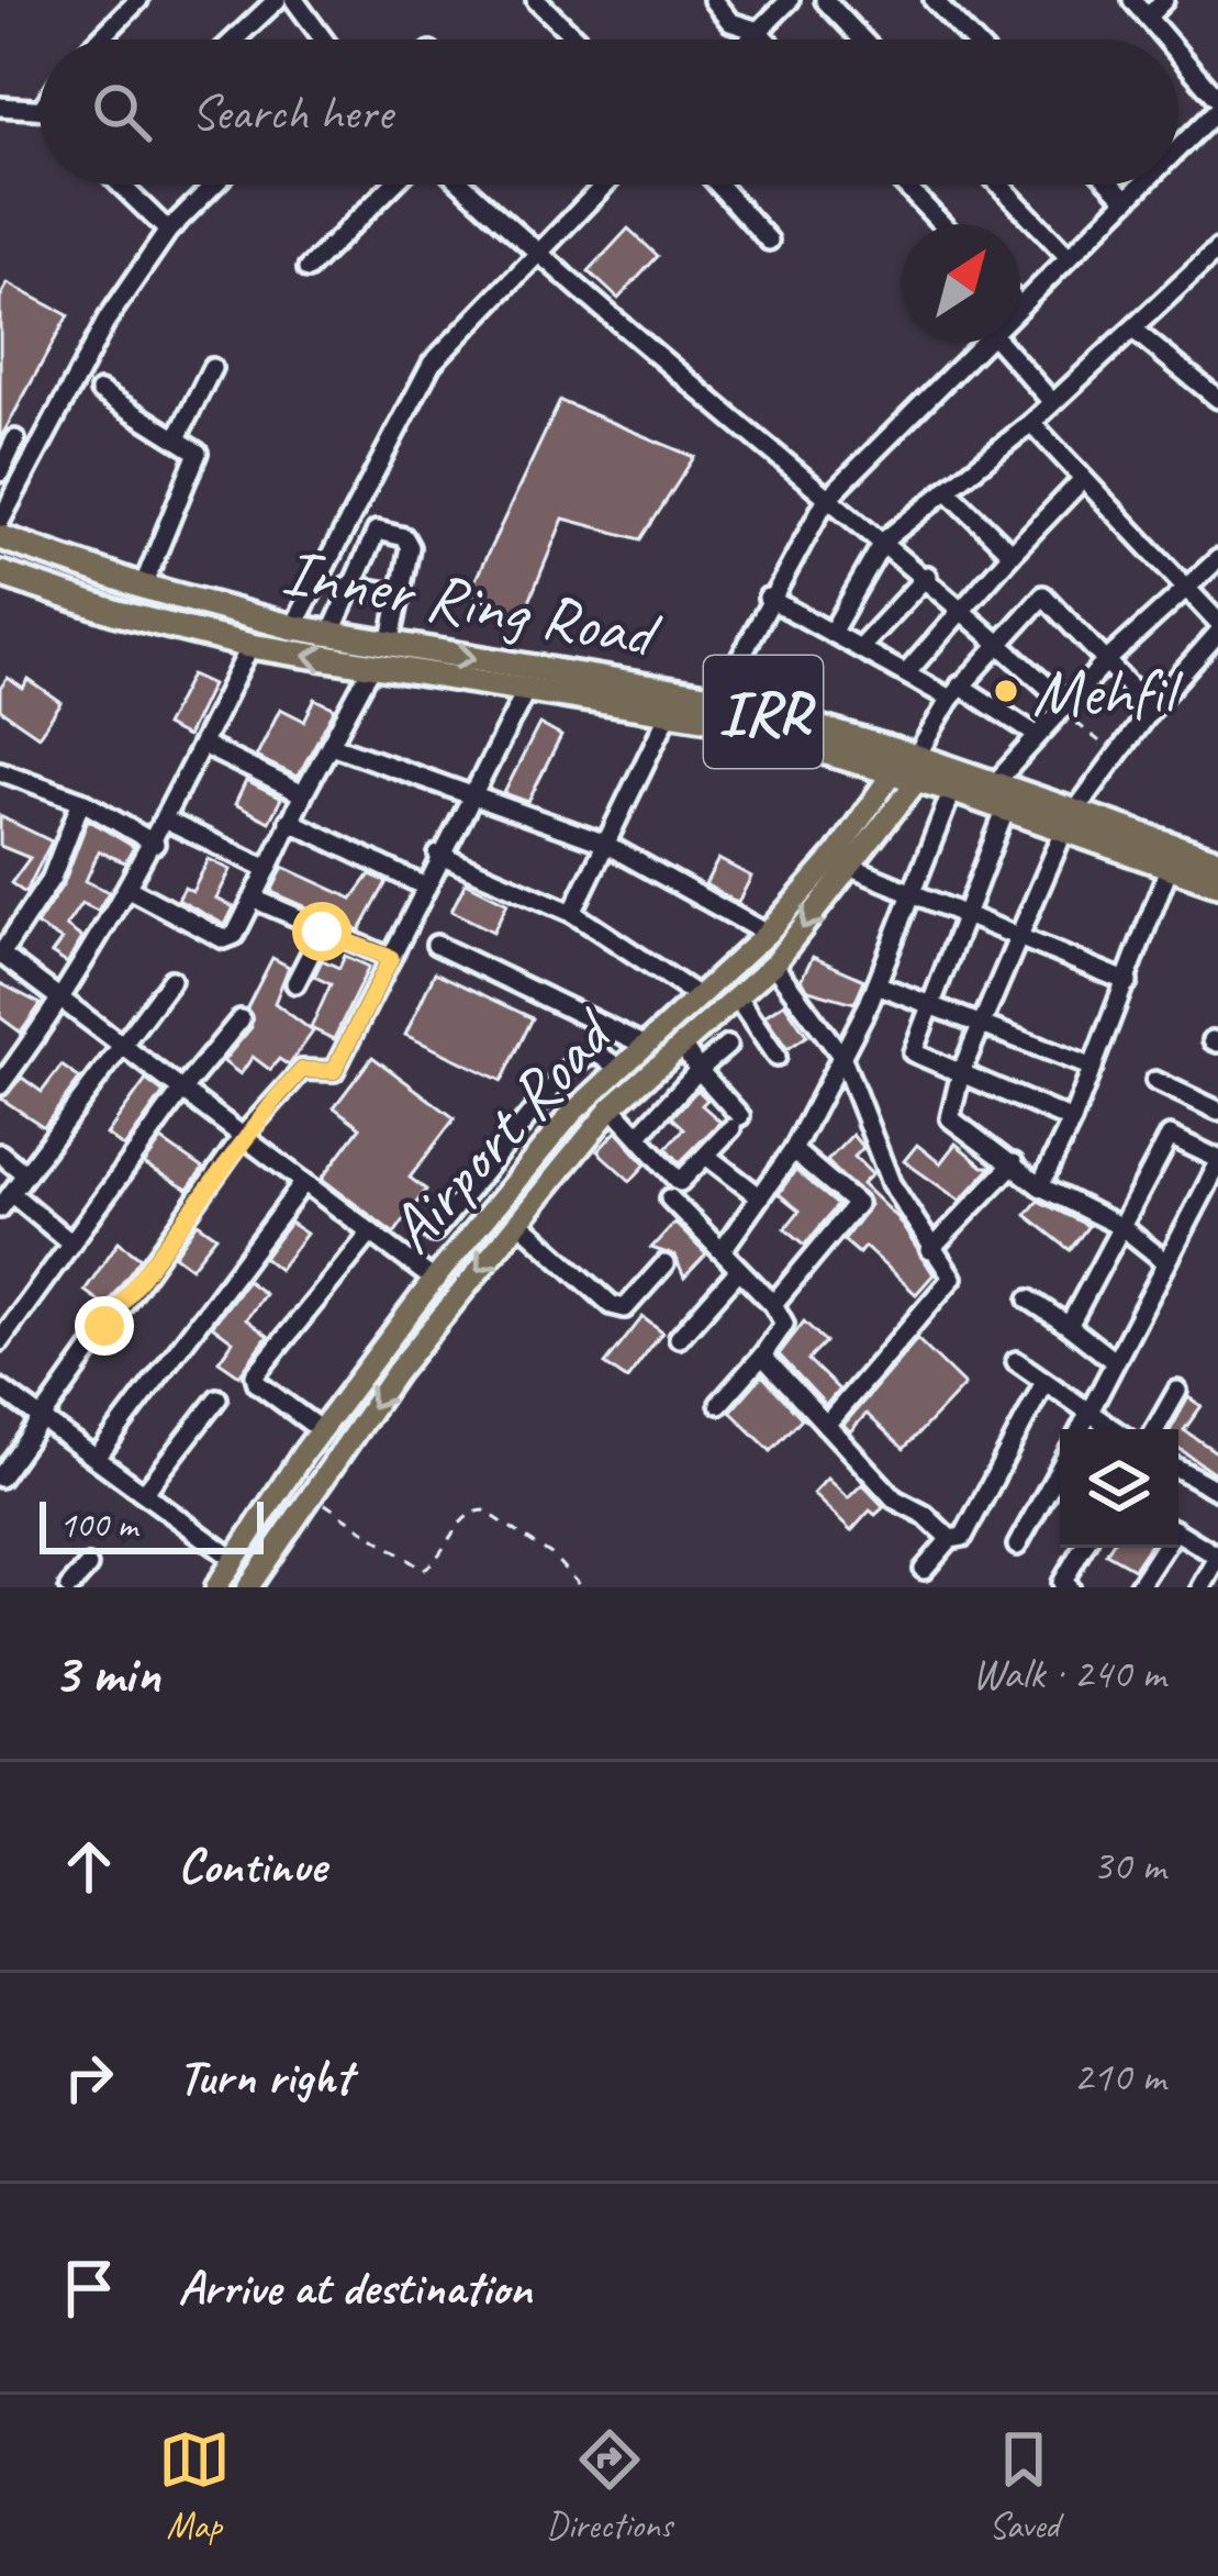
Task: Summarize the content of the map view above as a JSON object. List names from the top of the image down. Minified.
{"streets":{"highway":["Inner Ring Road","IRR"],"main road":["Airport Road"]},"crossings":[["Inner Ring Road","Airport Road"]],"places":["Mehfil"],"scale_bar":"100 m","north":"top right","page":{"search":"Search here","scale":"100 m","heading":["3 min","Walk · 240 m"],"list":[["Continue","30 m"],["Turn right","210 m"],"Arrive at destination"],"nav":["Map","Directions","Saved"]}}
